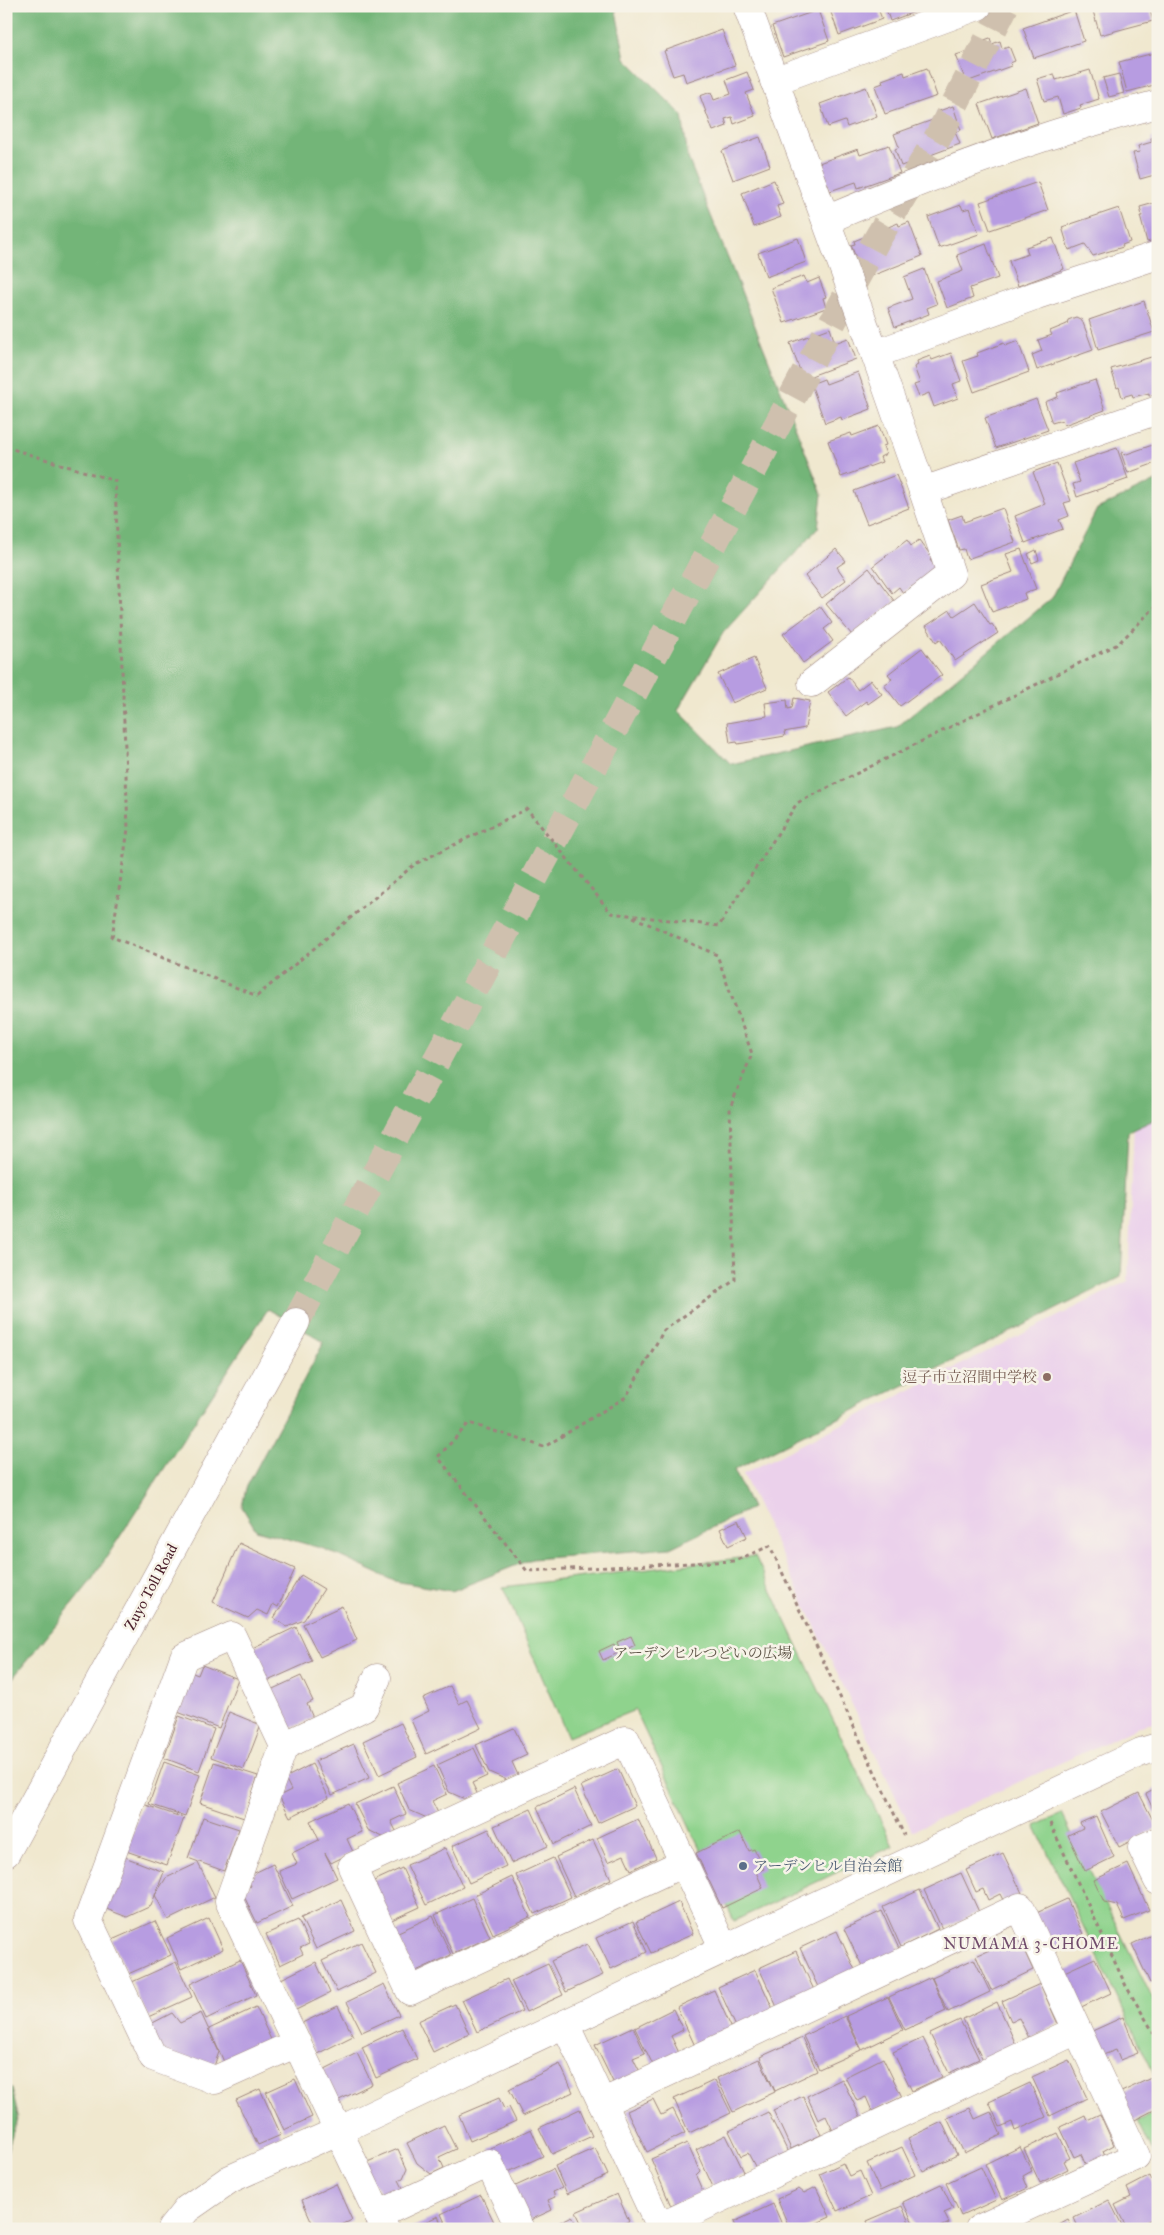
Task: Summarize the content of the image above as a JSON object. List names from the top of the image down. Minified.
{"streets":{"street":["Zuyo Toll Road"]},"districts":["NUMAMA 3-CHOME"],"parks":["アーデンヒルつどいの広場"],"places":["逗子市立沼間中学校","アーデンヒル自治会館"]}
